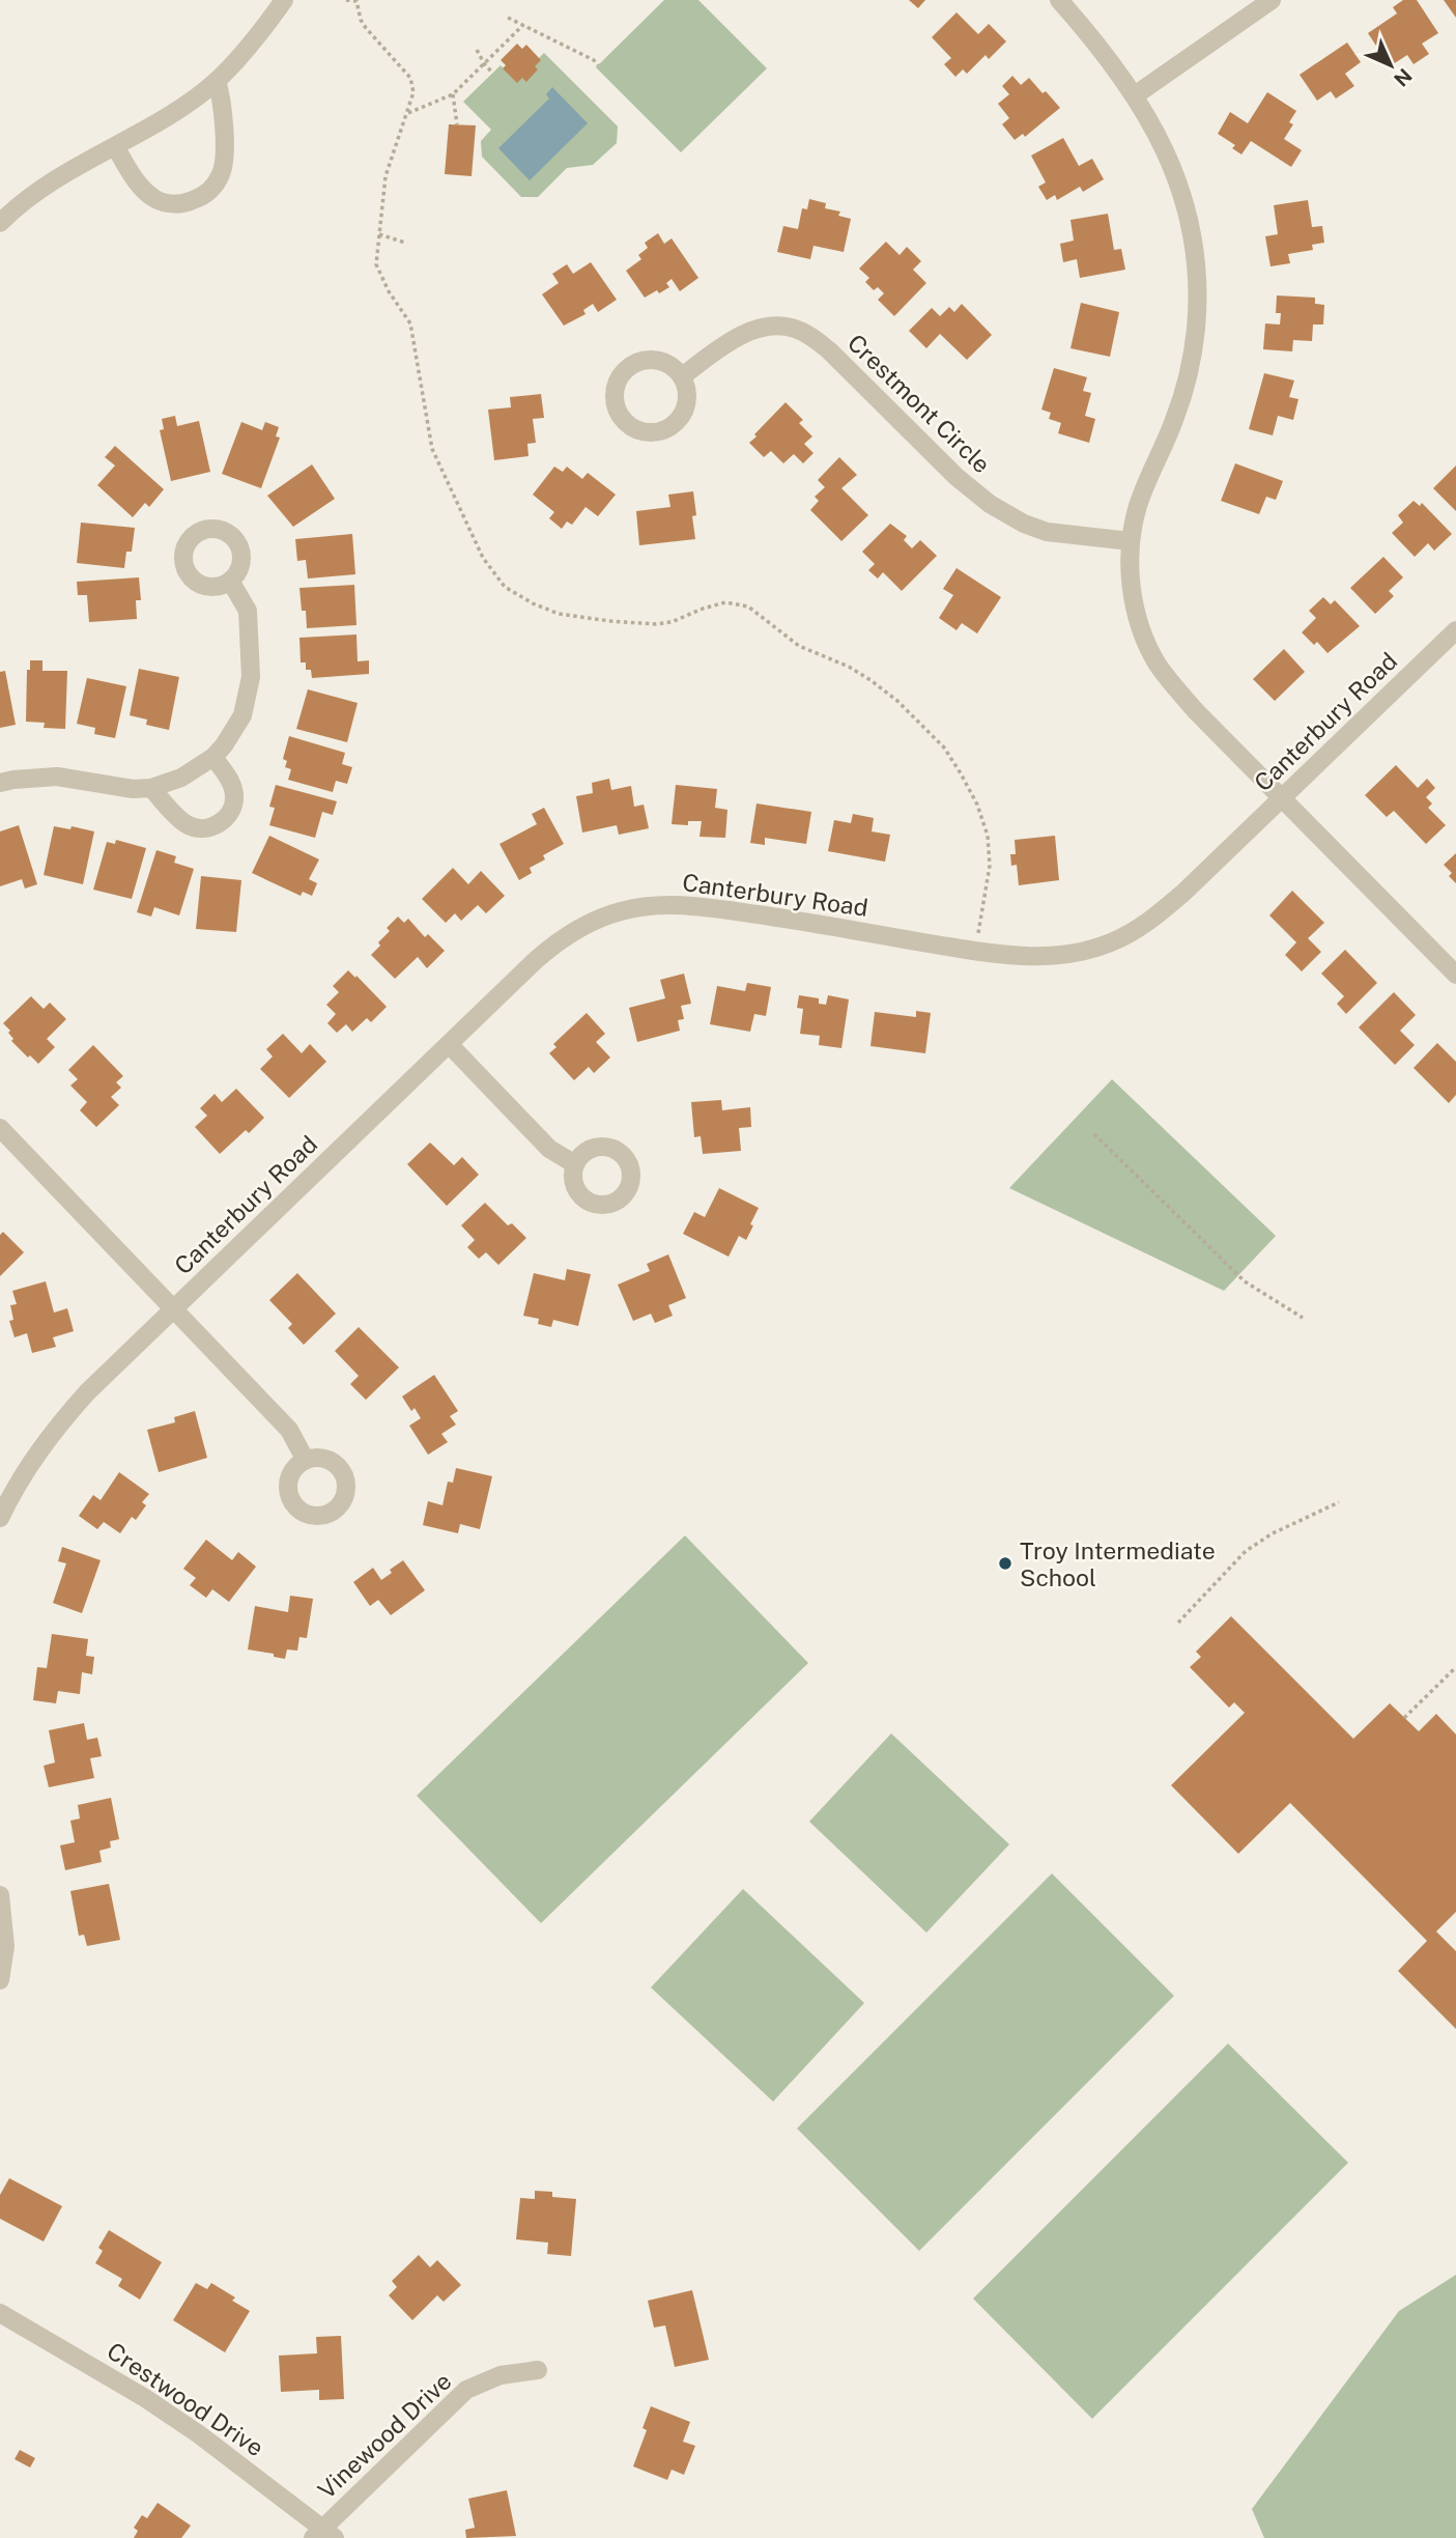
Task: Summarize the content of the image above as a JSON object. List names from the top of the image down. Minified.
{"streets":{"street":["Crestmont Circle","Canterbury Road","Crestwood Drive","Vinewood Drive"]},"crossings":[["Crestwood Drive","Vinewood Drive"]],"places":["Troy Intermediate School"],"north":"bottom right"}
